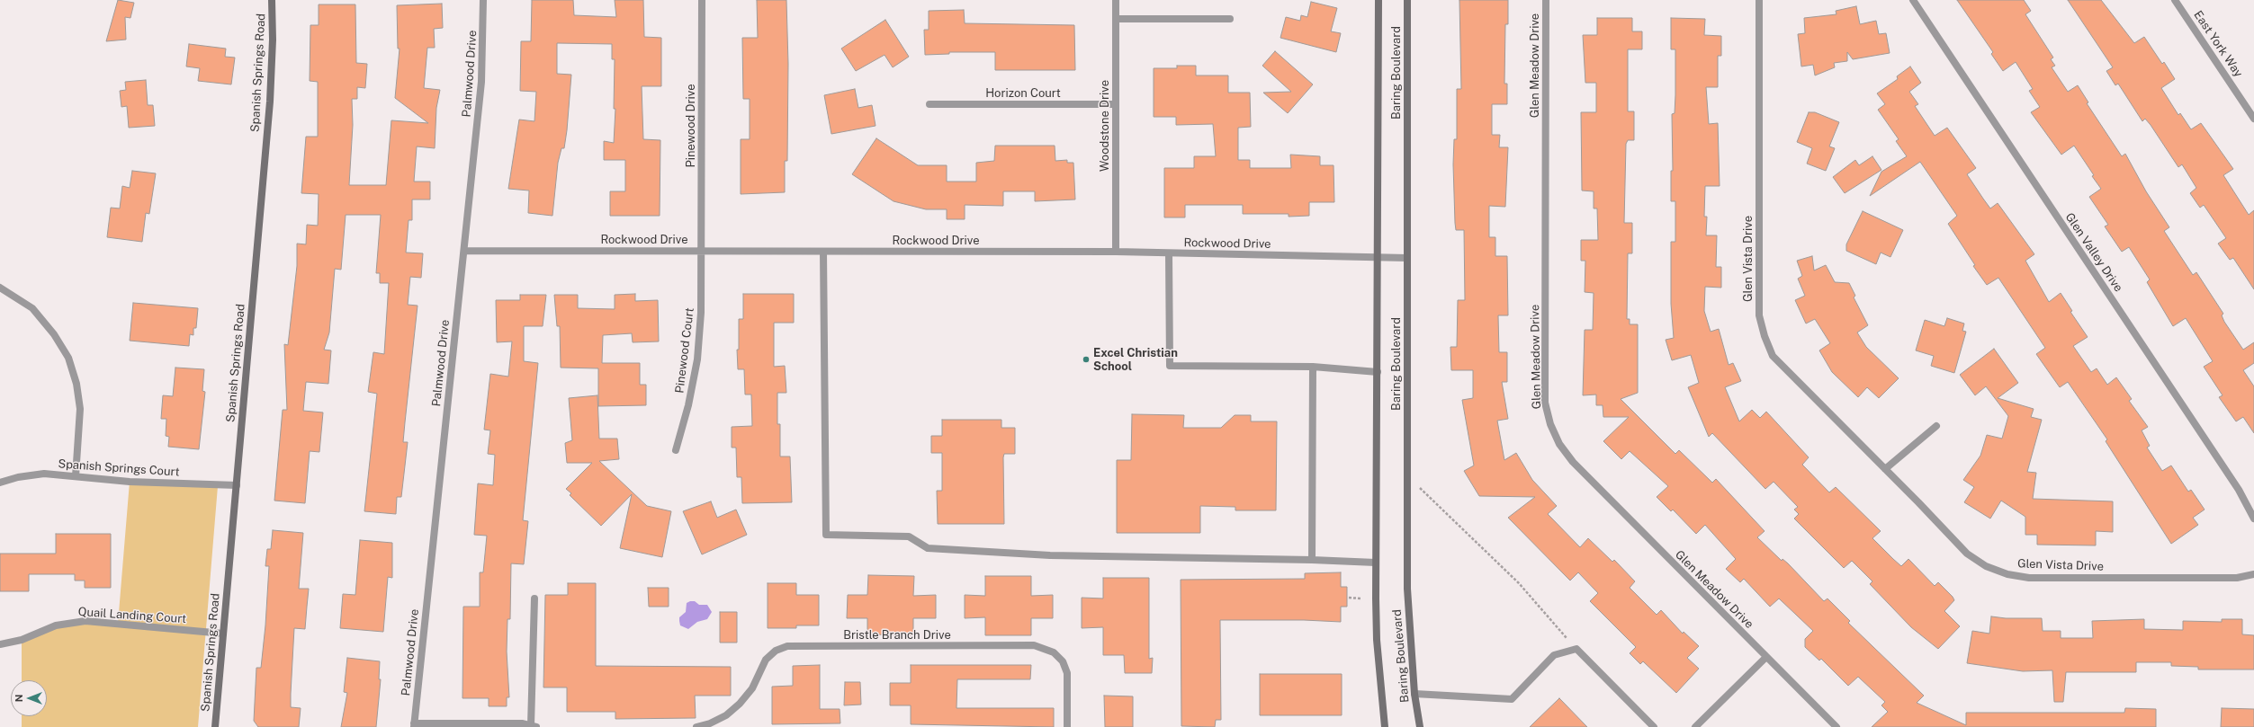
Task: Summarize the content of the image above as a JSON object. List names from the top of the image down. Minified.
{"streets":{"main road":["Spanish Springs Road","Baring Boulevard"],"street":["East York Way","Glen Meadow Drive","Palmwood Drive","Horizon Court","Pinewood Drive","Woodstone Drive","Rockwood Drive","Glen Valley Drive","Glen Vista Drive","Pinewood Court","Spanish Springs Court","Quail Landing Court","Bristle Branch Drive"]},"crossings":[["Spanish Springs Road","Spanish Springs Court"],["Spanish Springs Road","Quail Landing Court"],["Baring Boulevard","Rockwood Drive"],["Palmwood Drive","Rockwood Drive"],["Horizon Court","Woodstone Drive"],["Pinewood Drive","Rockwood Drive"],["Pinewood Drive","Pinewood Court"],["Woodstone Drive","Rockwood Drive"],["Rockwood Drive","Pinewood Court"]],"places":["Excel Christian School"],"north":"left"}
